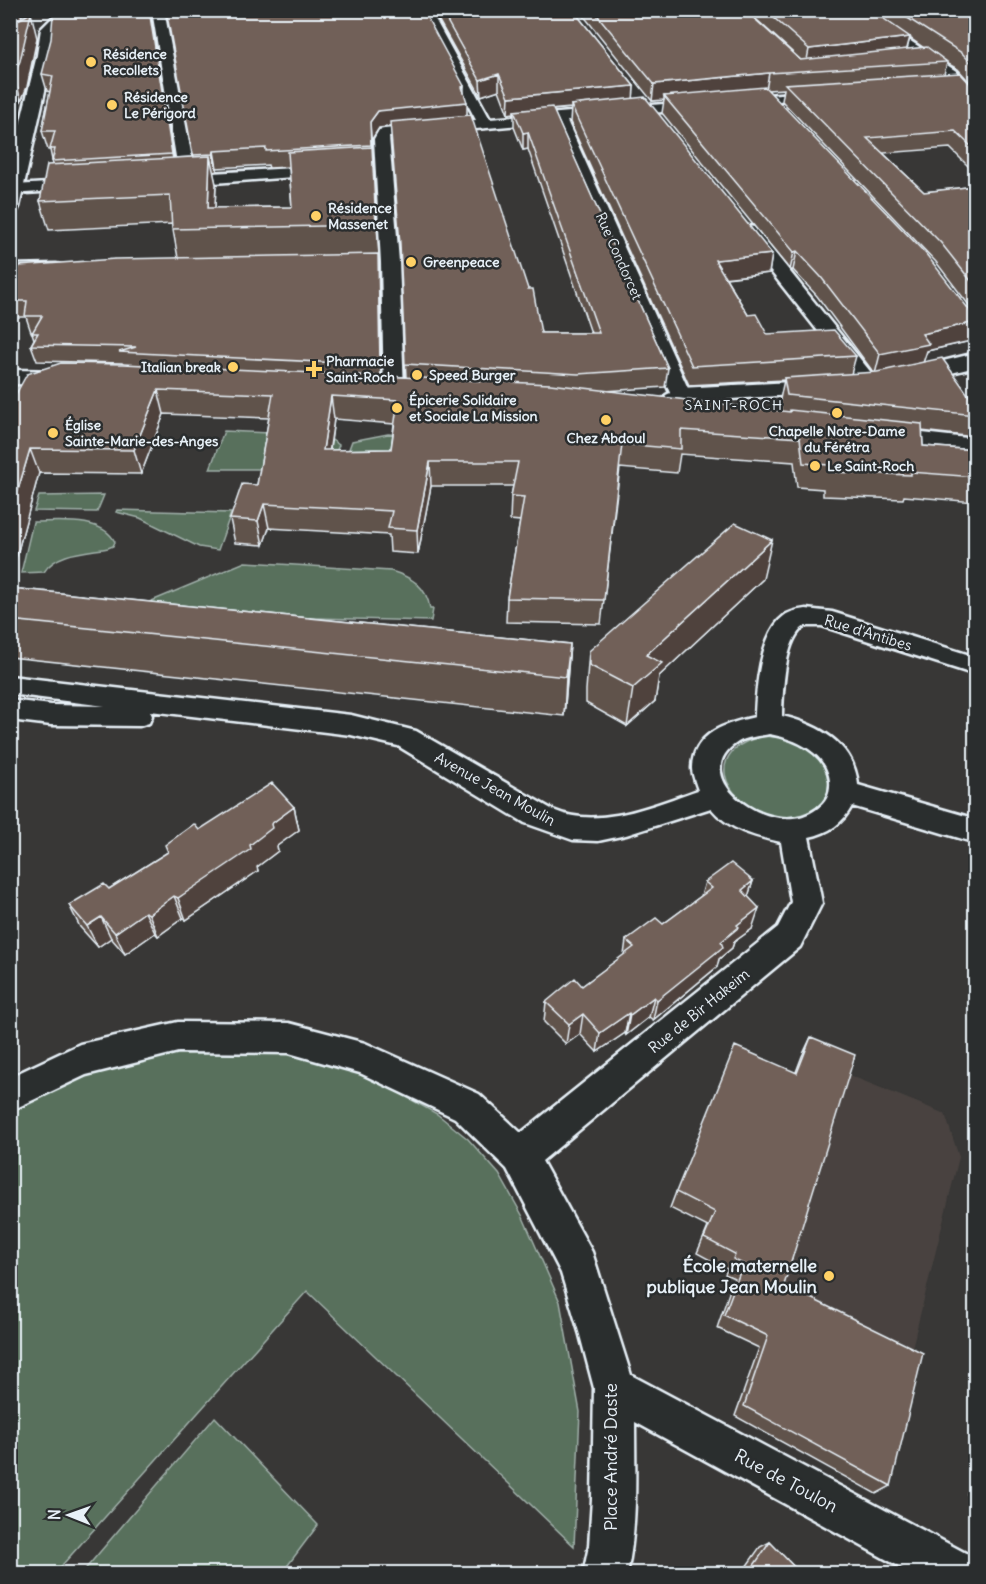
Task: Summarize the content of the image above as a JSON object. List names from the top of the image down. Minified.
{"streets":{"street":["Rue Condorcet","Rue d'Antibes","Avenue Jean Moulin","Rue de Bir Hakeim","Place André Daste","Rue de Toulon"]},"crossings":[["Rue d'Antibes","Avenue Jean Moulin"],["Rue d'Antibes","Rue de Bir Hakeim"],["Avenue Jean Moulin","Rue de Bir Hakeim"],["Rue de Bir Hakeim","Place André Daste"],["Place André Daste","Rue de Toulon"]],"districts":["SAINT-ROCH"],"places":{"other":["Résidence Recollets","Résidence Le Périgord","Résidence Massenet","Greenpeace","Italian break","Speed Burger","Épicerie Solidaire et Sociale La Mission","Chapelle Notre-Dame du Férétra","Chez Abdoul","Église Sainte-Marie-des-Anges","Le Saint-Roch","École maternelle publique Jean Moulin"],"health":["Pharmacie Saint-Roch"]},"north":"left"}
